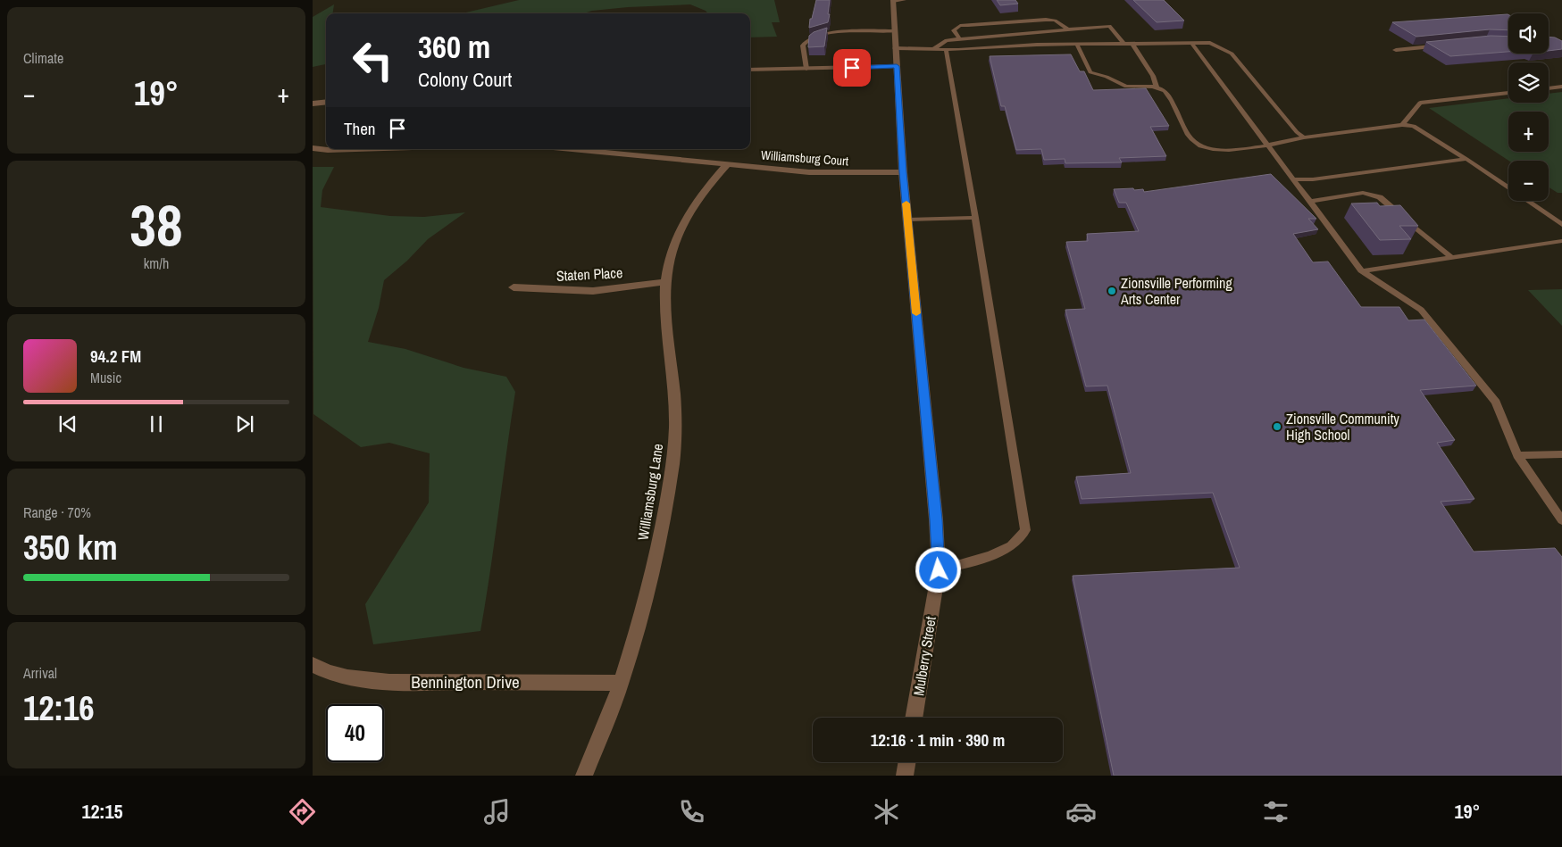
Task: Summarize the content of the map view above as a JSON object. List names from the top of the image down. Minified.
{"streets":{"street":["Williamsburg Court","Staten Place","Williamsburg Lane","Mulberry Street","Bennington Drive"]},"crossings":[["Williamsburg Court","Williamsburg Lane"],["Williamsburg Court","Mulberry Street"],["Staten Place","Williamsburg Lane"],["Williamsburg Lane","Bennington Drive"]],"places":["Zionsville Performing Arts Center","Zionsville Community High School"],"page":{"tile":["Climate",["38","km/h"],["Range · 70%","350 km"],["Arrival","12:16"]],"map_buttons":["+","−"],"turn":["360 m","Colony Court"],"heat":["−","19°","+"],"then":"Then","song":["94.2 FM","Music"],"limit":"40","trip":"12:16 · 1 min · 390 m","tabs":["12:15","19°"]}}
